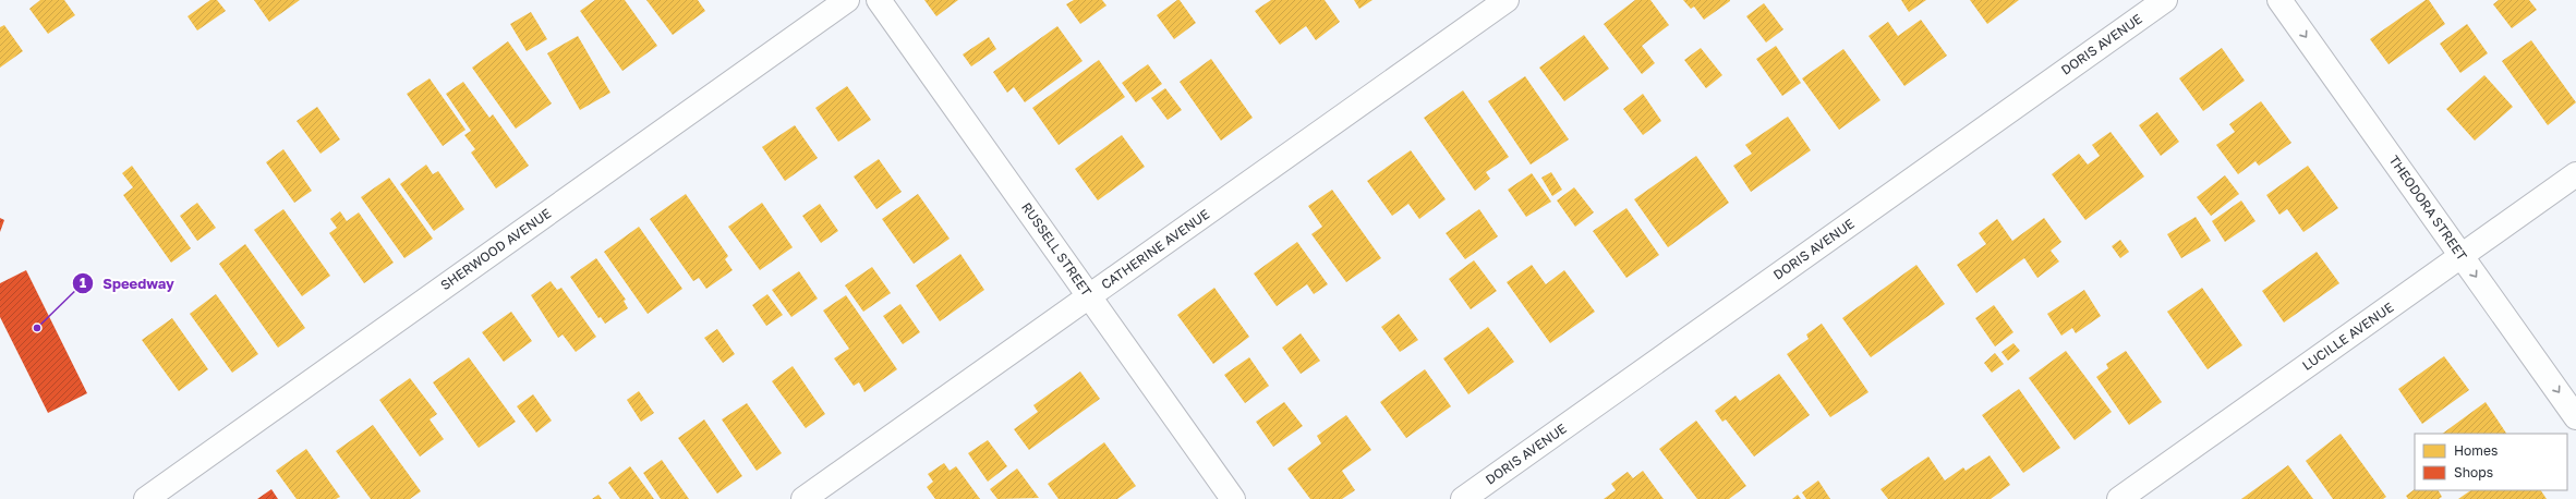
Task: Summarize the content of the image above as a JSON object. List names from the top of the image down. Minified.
{"streets":{"street":["DORIS AVENUE","THEODORA STREET","SHERWOOD AVENUE","RUSSELL STREET","CATHERINE AVENUE","LUCILLE AVENUE"]},"crossings":[["THEODORA STREET","LUCILLE AVENUE"],["RUSSELL STREET","CATHERINE AVENUE"]],"one_way":["THEODORA STREET"],"places":["Speedway"],"legend":["Homes","Shops"]}
